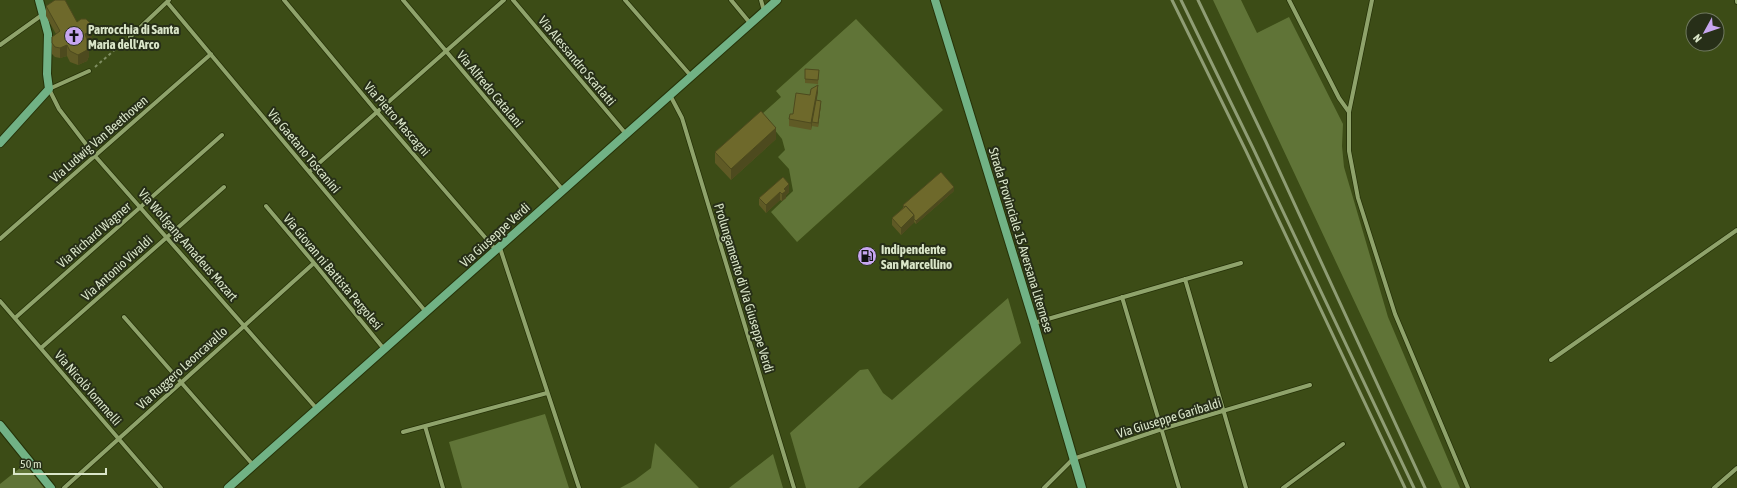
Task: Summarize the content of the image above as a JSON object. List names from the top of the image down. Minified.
{"streets":{"street":["Via Alessandro Scarlatti","Via Alfredo Catalani","Via Pietro Mascagni","Via Ludwig Van Beethoven","Via Gaetano Toscanini","Via Richard Wagner","Via Giuseppe Verdi","Strada Provinciale 15 Aversana Liternese","Via Wolfgang Amadeus Mozart","Via Antonio Vivaldi","Via Giovan ni Battista Pergolesi","Prolungamento di Via Giuseppe Verdi","Via Ruggero Leoncavallo","Via Nicolò Iommelli","Via Giuseppe Garibaldi"]},"crossings":[["Via Alessandro Scarlatti","Via Giuseppe Verdi"],["Via Alfredo Catalani","Via Giuseppe Verdi"],["Via Pietro Mascagni","Via Giuseppe Verdi"],["Via Ludwig Van Beethoven","Via Gaetano Toscanini"],["Via Ludwig Van Beethoven","Via Wolfgang Amadeus Mozart"],["Via Gaetano Toscanini","Via Giuseppe Verdi"],["Via Richard Wagner","Via Wolfgang Amadeus Mozart"],["Via Richard Wagner","Via Nicolò Iommelli"],["Via Giuseppe Verdi","Via Wolfgang Amadeus Mozart"],["Via Giuseppe Verdi","Via Giovan ni Battista Pergolesi"],["Via Giuseppe Verdi","Prolungamento di Via Giuseppe Verdi"],["Strada Provinciale 15 Aversana Liternese","Via Giuseppe Garibaldi"],["Via Wolfgang Amadeus Mozart","Via Antonio Vivaldi"],["Via Wolfgang Amadeus Mozart","Via Ruggero Leoncavallo"],["Via Antonio Vivaldi","Via Nicolò Iommelli"],["Via Giovan ni Battista Pergolesi","Via Ruggero Leoncavallo"],["Via Ruggero Leoncavallo","Via Nicolò Iommelli"]],"places":{"church":["Parrocchia di Santa Maria dell'Arco"],"fuel station":["Indipendente San Marcellino"]},"scale_bar":"50 m","north":"bottom left"}
